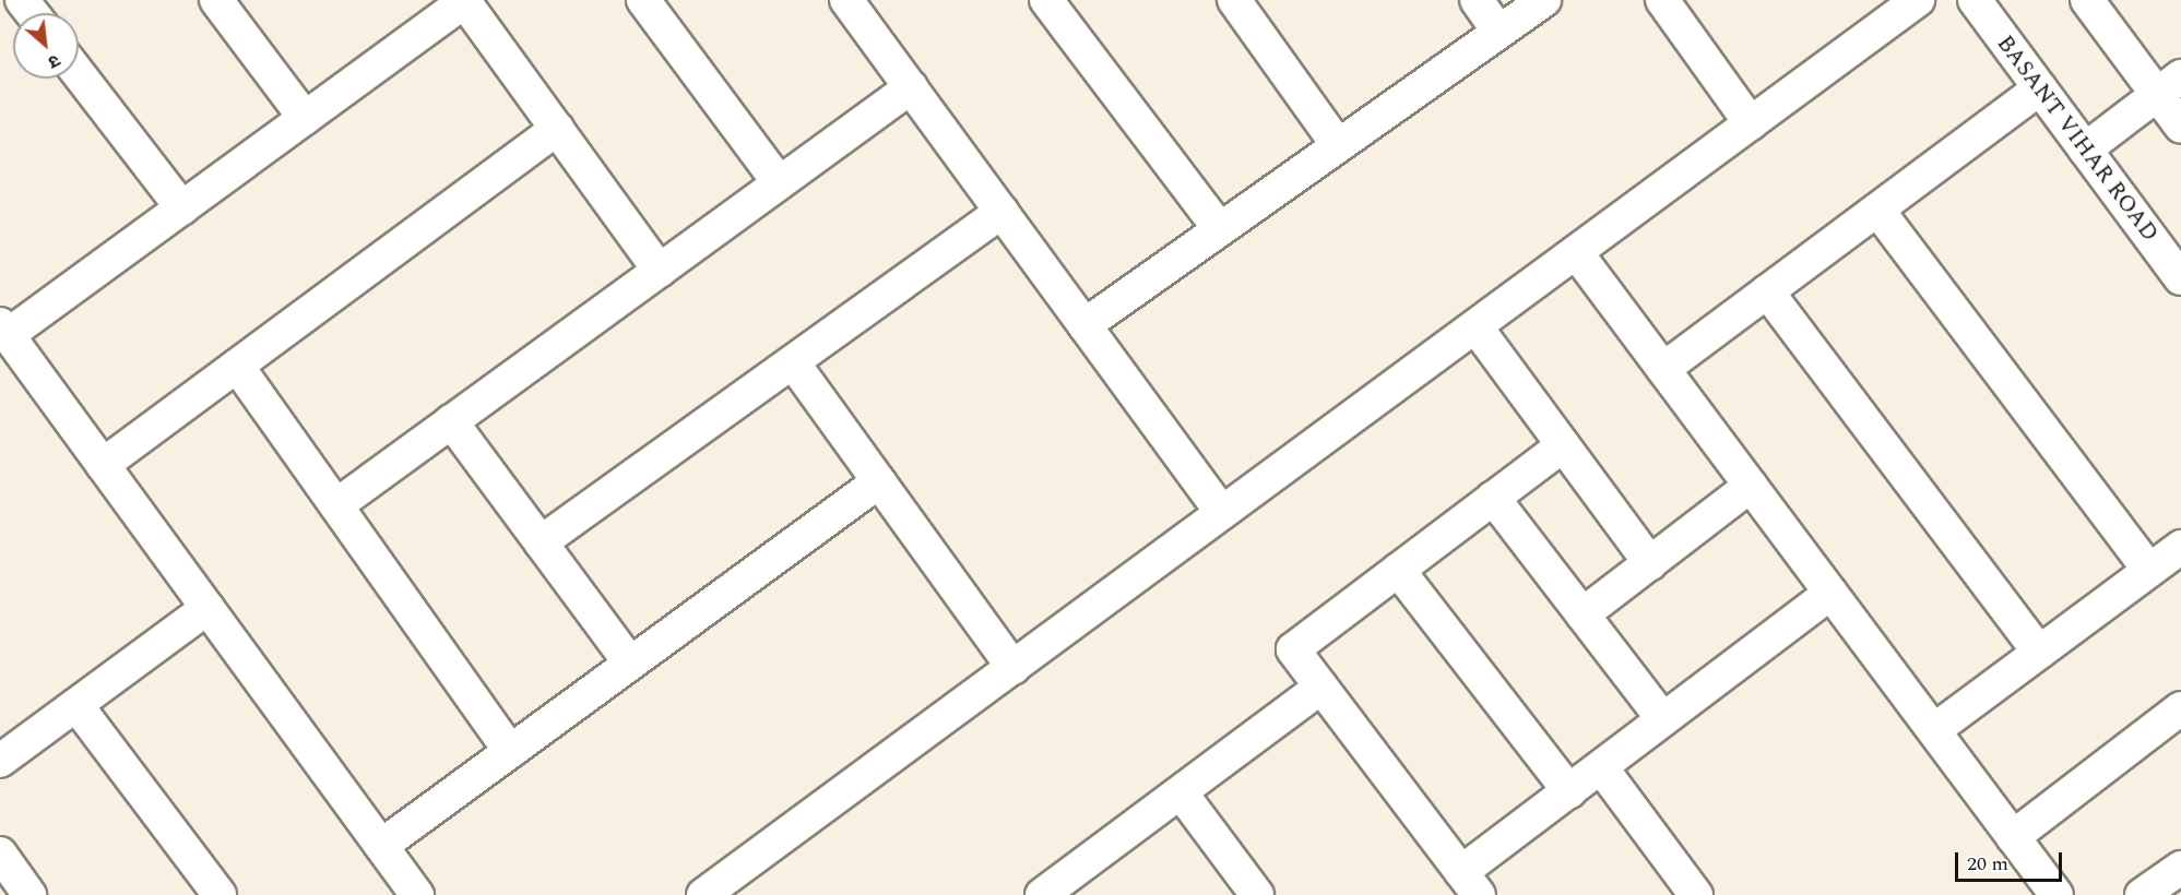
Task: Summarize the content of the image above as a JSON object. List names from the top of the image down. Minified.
{"streets":{"street":["BASANT VIHAR ROAD"]},"scale_bar":"20 m","north":"bottom right"}
